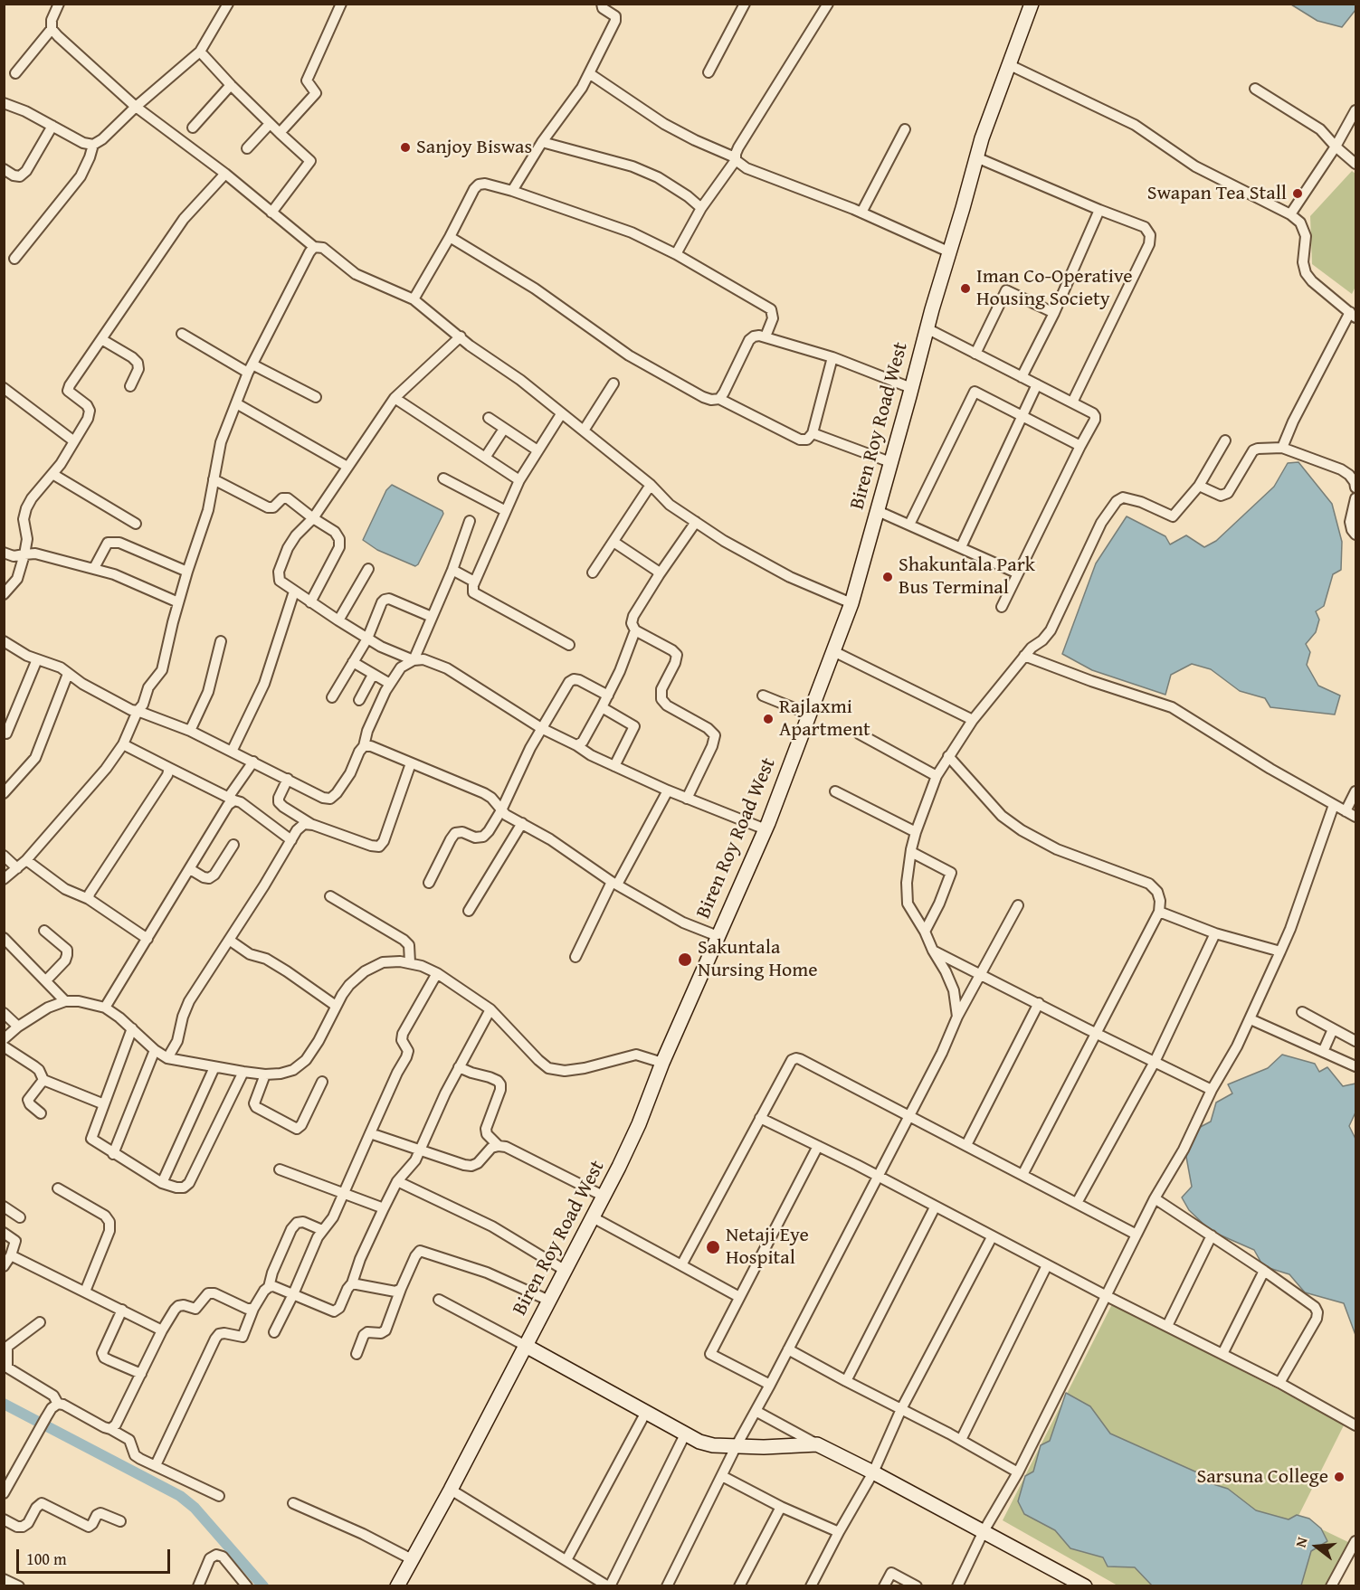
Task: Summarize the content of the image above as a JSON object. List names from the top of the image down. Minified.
{"streets":{"main road":["Biren Roy Road West"]},"places":["Sanjoy Biswas","Swapan Tea Stall","Iman Co-Operative Housing Society","Shakuntala Park Bus Terminal","Rajlaxmi Apartment","Sakuntala Nursing Home","Netaji Eye Hospital","Sarsuna College"],"scale_bar":"100 m","north":"left"}
